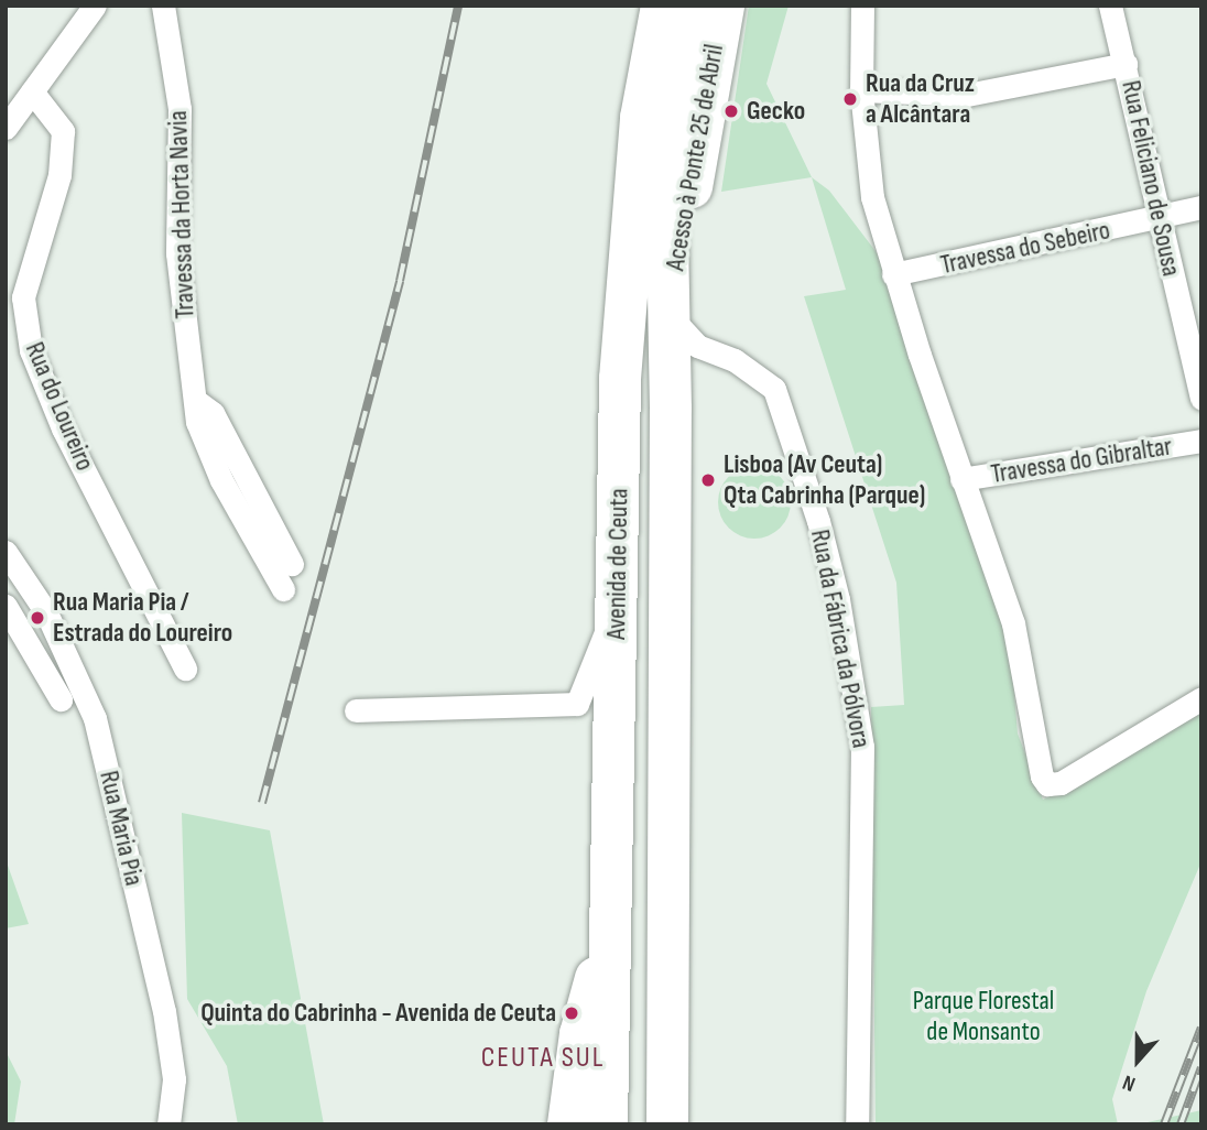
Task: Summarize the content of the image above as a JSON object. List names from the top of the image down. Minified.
{"streets":{"highway":["Acesso à Ponte 25 de Abril","Avenida de Ceuta"],"street":["Rua Feliciano de Sousa","Travessa da Horta Navia","Travessa do Sebeiro","Rua do Loureiro","Travessa do Gibraltar","Rua da Fábrica da Pólvora","Rua Maria Pia"]},"crossings":[["Acesso à Ponte 25 de Abril","Avenida de Ceuta"],["Acesso à Ponte 25 de Abril","Rua da Fábrica da Pólvora"],["Rua Feliciano de Sousa","Travessa do Sebeiro"],["Avenida de Ceuta","Rua da Fábrica da Pólvora"]],"districts":["CEUTA SUL"],"parks":["Parque Florestal de Monsanto"],"places":["Rua da Cruz a Alcântara","Gecko","Lisboa (Av Ceuta) Qta Cabrinha (Parque)","Rua Maria Pia / Estrada do Loureiro","Quinta do Cabrinha - Avenida de Ceuta"],"north":"bottom"}
